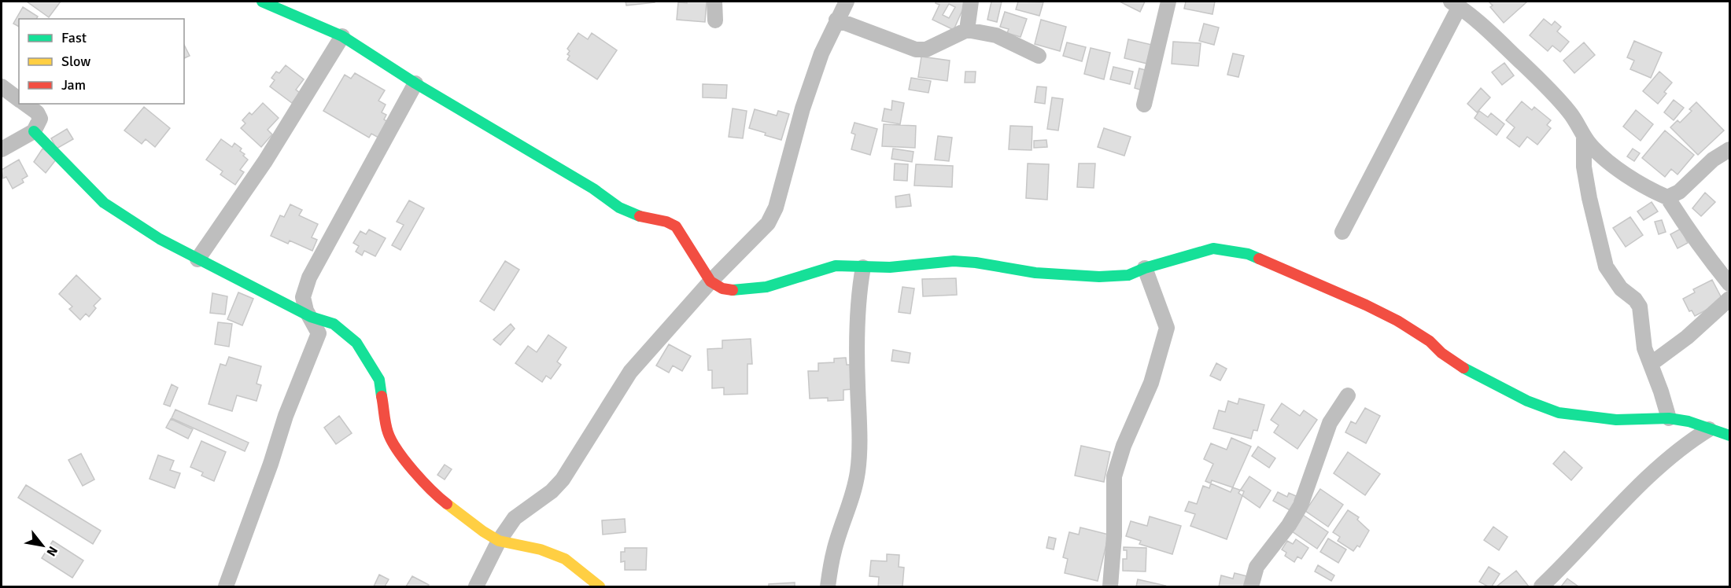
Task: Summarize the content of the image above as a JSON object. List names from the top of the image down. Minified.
{"legend":["Fast","Slow","Jam"],"north":"bottom right"}
